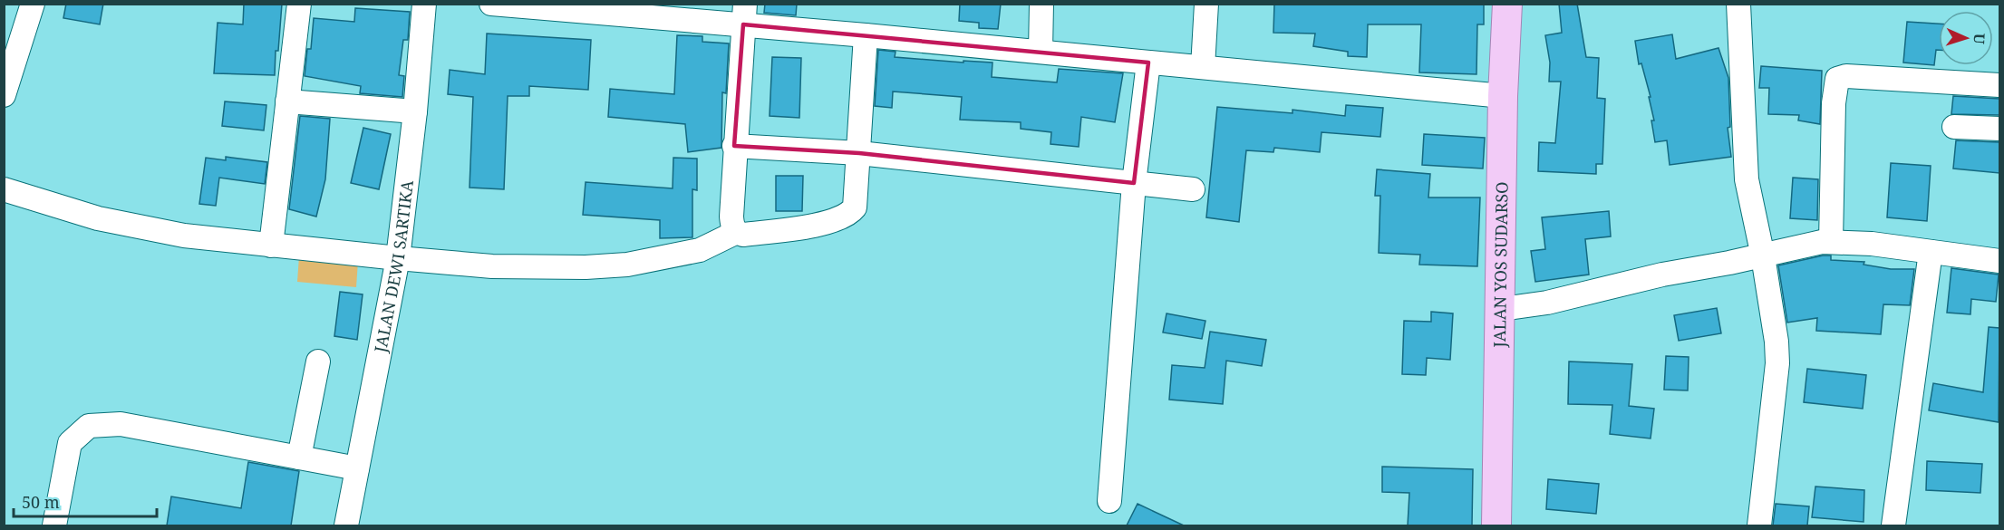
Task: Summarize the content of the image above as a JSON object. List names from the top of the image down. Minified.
{"streets":{"main road":["JALAN YOS SUDARSO"],"street":["JALAN DEWI SARTIKA"]},"scale_bar":"50 m","north":"right"}
